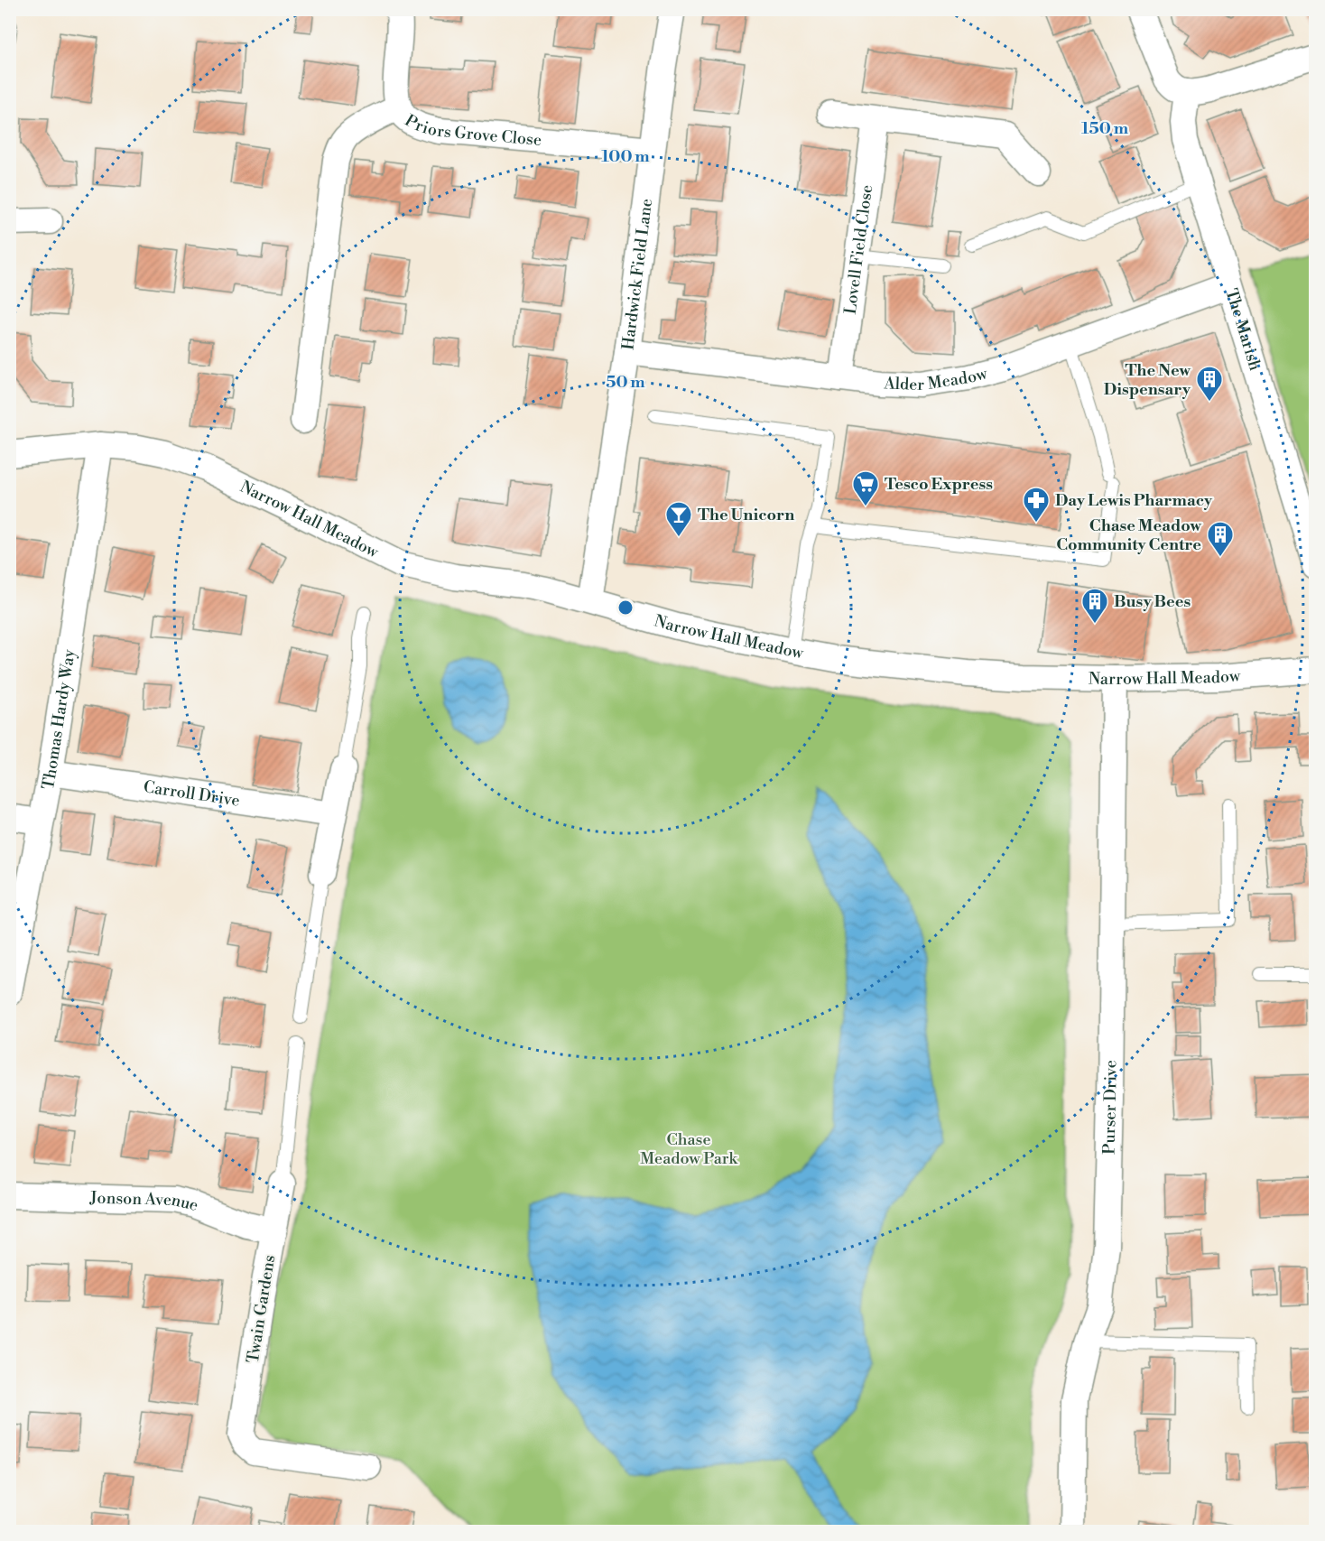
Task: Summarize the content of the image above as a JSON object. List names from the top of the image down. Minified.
{"streets":{"street":["Priors Grove Close","Lovell Field Close","Hardwick Field Lane","The Marish","Alder Meadow","Narrow Hall Meadow","Thomas Hardy Way","Carroll Drive","Purser Drive","Jonson Avenue","Twain Gardens"]},"crossings":[["Priors Grove Close","Hardwick Field Lane"],["Lovell Field Close","Alder Meadow"],["Hardwick Field Lane","Alder Meadow"],["Hardwick Field Lane","Narrow Hall Meadow"],["The Marish","Alder Meadow"],["Narrow Hall Meadow","Thomas Hardy Way"],["Narrow Hall Meadow","Purser Drive"],["Thomas Hardy Way","Carroll Drive"],["Jonson Avenue","Twain Gardens"]],"parks":["Chase Meadow Park"],"places":{"building":["The New Dispensary","Chase Meadow Community Centre","Busy Bees"],"supermarket":["Tesco Express"],"pharmacy":["Day Lewis Pharmacy"],"bar":["The Unicorn"]},"rings":["150 m","100 m","50 m"]}
